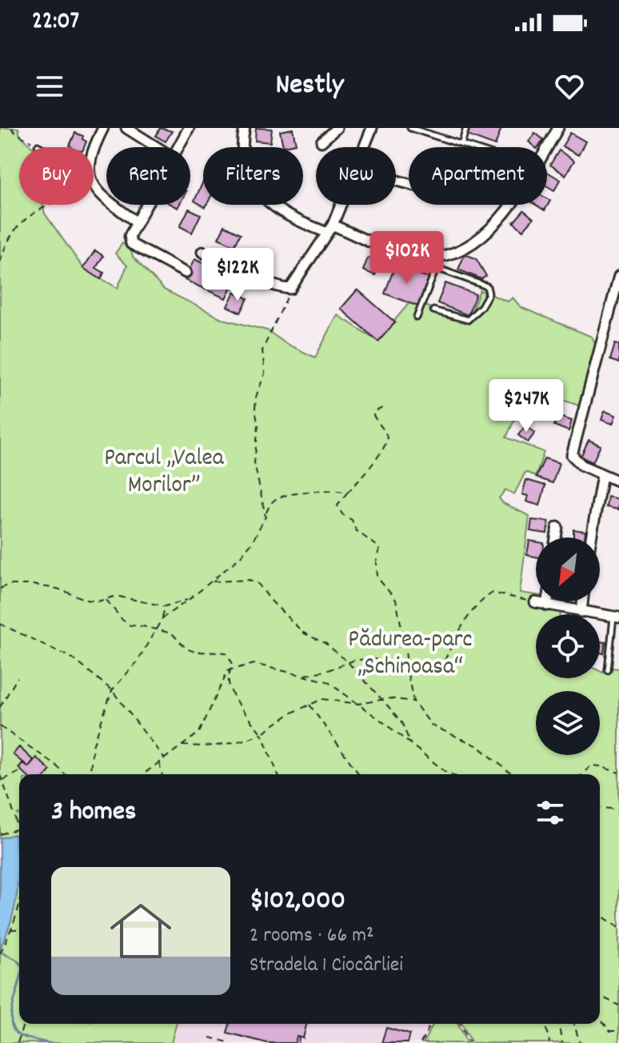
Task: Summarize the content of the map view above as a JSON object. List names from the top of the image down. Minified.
{"parks":["Parcul „Valea Morilor”","Pădurea-parc „Schinoasa“"],"north":"bottom left","page":{"status":"22:07","header":"Nestly","chip":["Buy","Rent","Filters","New","Apartment"],"price":["$102K","$122K","$247K"],"heading":"3 homes","list":[{"name":"$102,000","note":"2 rooms · 66 m² · Stradela 1 Ciocârliei"}]}}
